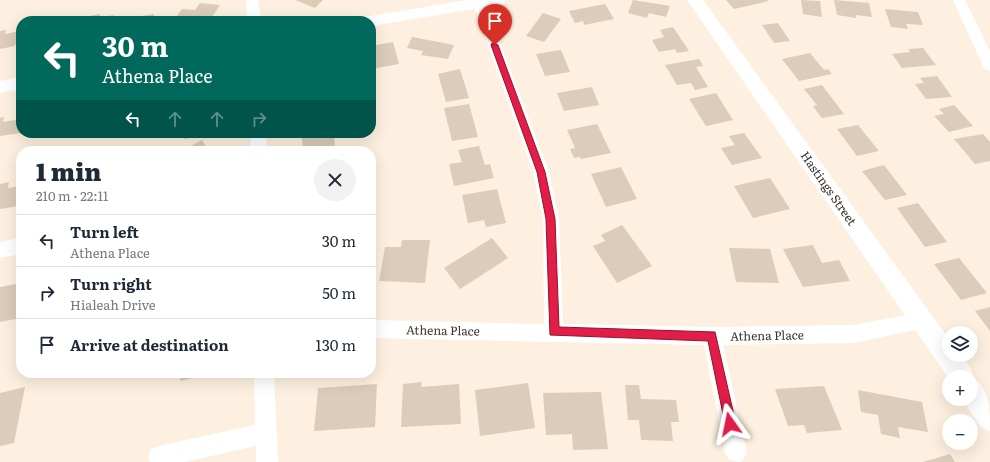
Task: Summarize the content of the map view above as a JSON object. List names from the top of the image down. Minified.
{"streets":{"street":["Hastings Street","Athena Place"]},"crossings":[["Hastings Street","Athena Place"]],"page":{"turn":["30 m","Athena Place"],"heading":["1 min","210 m · 22:11"],"list":[{"name":"Turn left","note":"Athena Place","value":"30 m"},{"name":"Turn right","note":"Hialeah Drive","value":"50 m"},{"name":"Arrive at destination","value":"130 m"}],"map_buttons":["+","−"]}}
